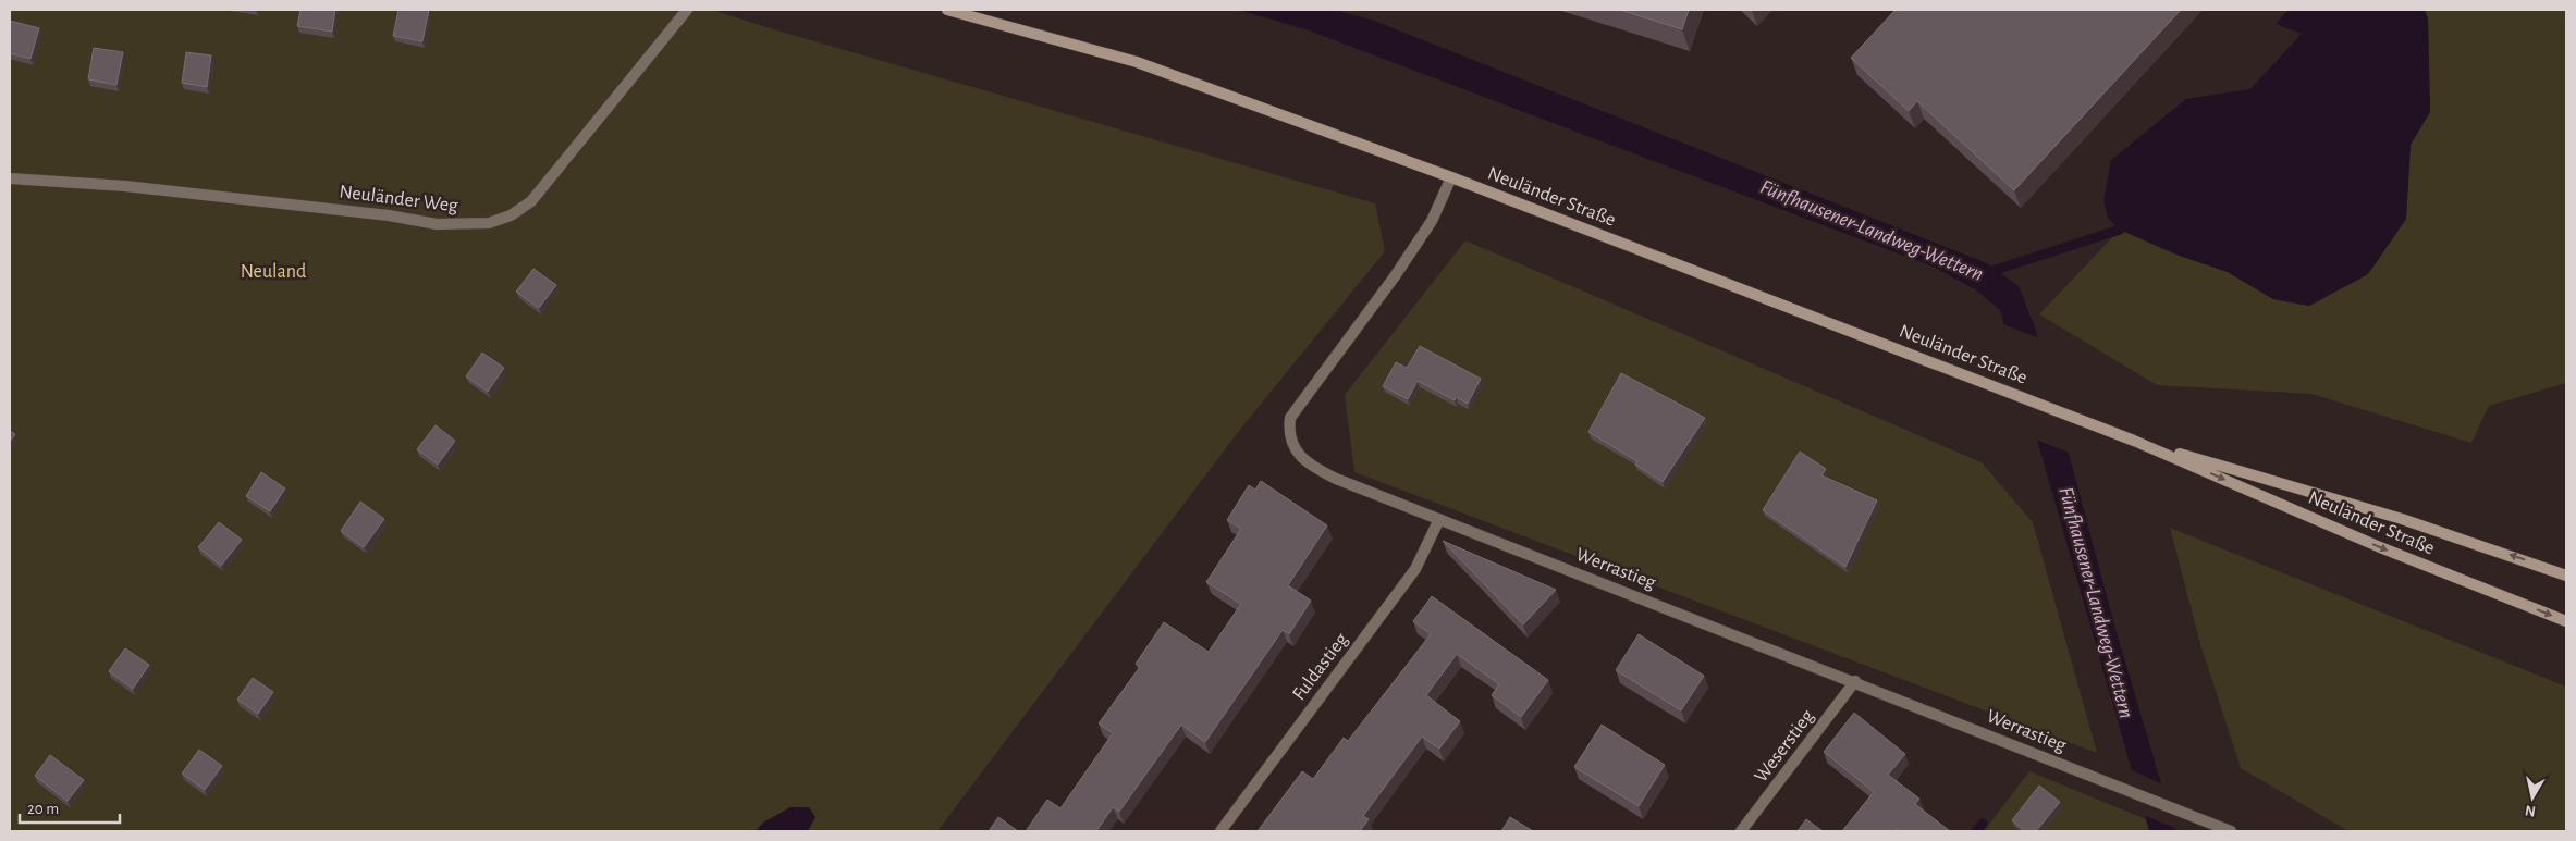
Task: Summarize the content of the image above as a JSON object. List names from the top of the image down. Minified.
{"streets":{"main road":["Neuländer Straße"],"street":["Neuländer Weg","Werrastieg","Fuldastieg","Weserstieg"]},"crossings":[["Neuländer Straße","Werrastieg"],["Werrastieg","Fuldastieg"],["Werrastieg","Weserstieg"]],"water":["Fünfhausener-Landweg-Wettern"],"parks":["Neuland"],"scale_bar":"20 m","north":"bottom"}
